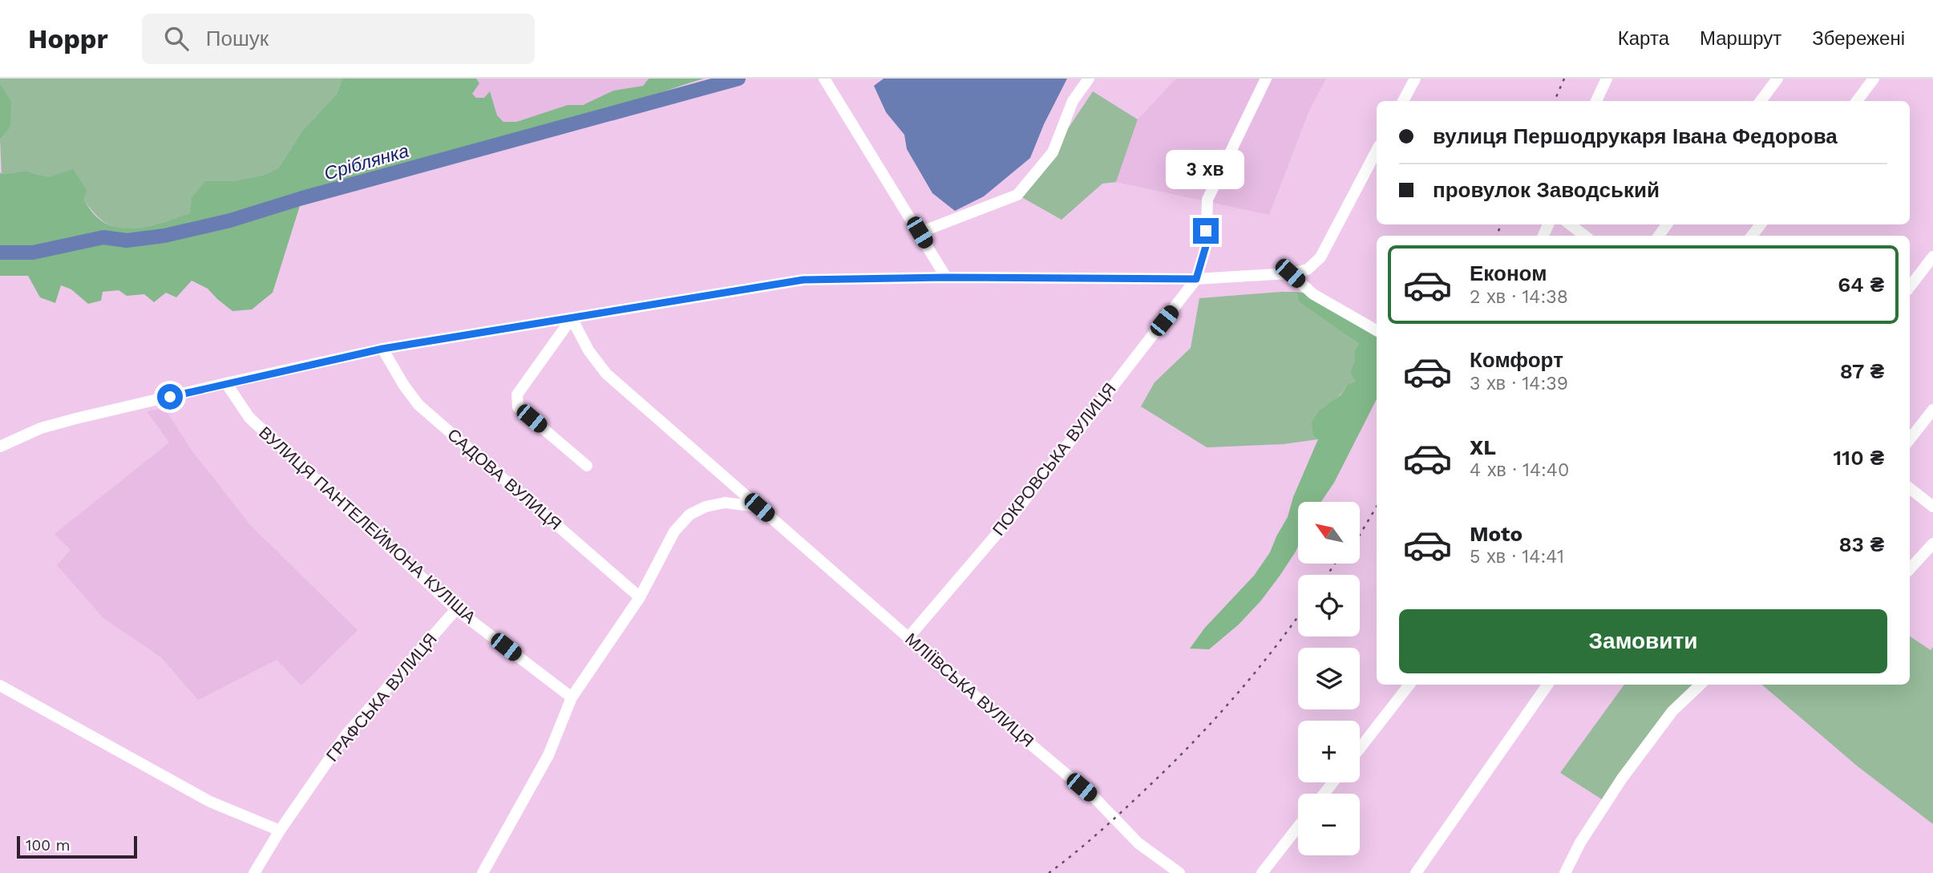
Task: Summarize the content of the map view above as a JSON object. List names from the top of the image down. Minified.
{"streets":{"street":["ПОКРОВСЬКА ВУЛИЦЯ","САДОВА ВУЛИЦЯ","ВУЛИЦЯ ПАНТЕЛЕЙМОНА КУЛІША","МЛІЇВСЬКА ВУЛИЦЯ","ГРАФСЬКА ВУЛИЦЯ"]},"crossings":[["ПОКРОВСЬКА ВУЛИЦЯ","МЛІЇВСЬКА ВУЛИЦЯ"],["ВУЛИЦЯ ПАНТЕЛЕЙМОНА КУЛІША","ГРАФСЬКА ВУЛИЦЯ"]],"water":["Сріблянка"],"scale_bar":"100 m","north":"top left","page":{"header":"Hoppr","search":"Пошук","nav":["Карта","Маршрут","Збережені"],"banner":["вулиця Першодрукаря Івана Федорова","провулок Заводський"],"bubble":"3 хв","list":[{"name":"Економ","note":"2 хв · 14:38","value":"64 ₴"},{"name":"Комфорт","note":"3 хв · 14:39","value":"87 ₴"},{"name":"XL","note":"4 хв · 14:40","value":"110 ₴"},{"name":"Moto","note":"5 хв · 14:41","value":"83 ₴"}],"map_buttons":["+","−"],"buttons":"Замовити","scale":"100 m"}}
